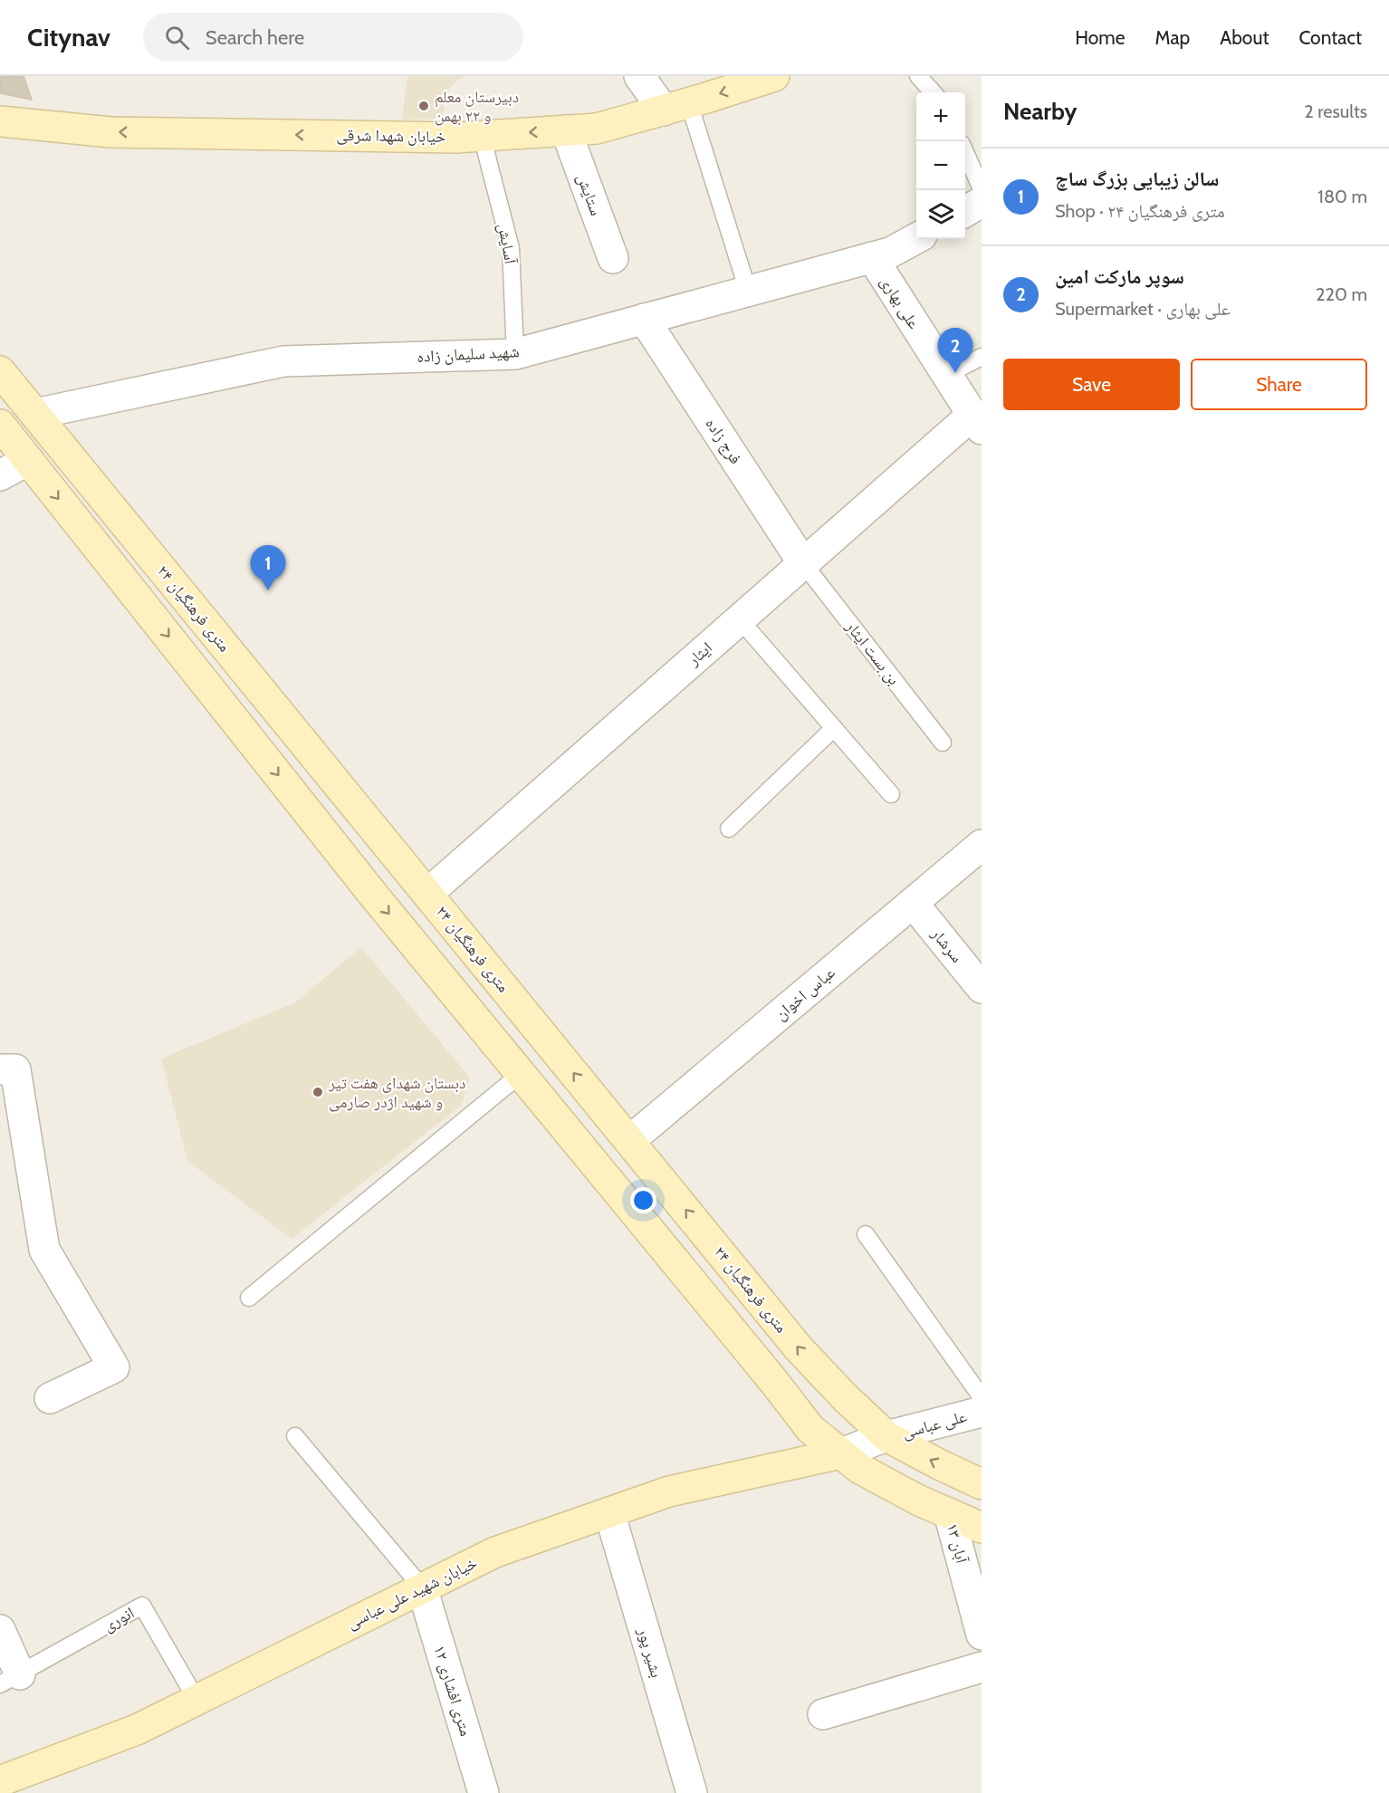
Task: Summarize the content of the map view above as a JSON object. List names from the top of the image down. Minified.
{"streets":{"main road":["خیابان شهدا شرقی","۲۴ متری فرهنگیان","خیابان شهید علی عباسی"],"street":["ستایش","علی بهاری","شهید سلیمان زاده","فرج زاده","ایثار","سرشار","عباس اخوان","علی عباسی","۱۳ آبان","بشیر پور","۱۲ متری افشاری"],"lane":["آسایش","بن بست ایثار","انوری"]},"crossings":[["خیابان شهدا شرقی","ستایش"],["خیابان شهدا شرقی","آسایش"],["آسایش","شهید سلیمان زاده"],["علی بهاری","شهید سلیمان زاده"],["علی بهاری","ایثار"],["شهید سلیمان زاده","فرج زاده"],["شهید سلیمان زاده","۲۴ متری فرهنگیان"],["فرج زاده","بن بست ایثار"],["فرج زاده","ایثار"],["۲۴ متری فرهنگیان","ایثار"],["۲۴ متری فرهنگیان","عباس اخوان"],["۲۴ متری فرهنگیان","علی عباسی"],["بن بست ایثار","ایثار"],["سرشار","عباس اخوان"],["علی عباسی","خیابان شهید علی عباسی"],["خیابان شهید علی عباسی","انوری"],["خیابان شهید علی عباسی","بشیر پور"],["خیابان شهید علی عباسی","۱۲ متری افشاری"]],"one_way":["خیابان شهدا شرقی"],"places":["دبیرستان معلم و ۲۲ بهمن","دبستان شهدای هفت تیر و شهید اژدر صارمی"],"page":{"header":"Citynav","search":"Search here","nav":["Home","Map","About","Contact"],"heading":["Nearby","2 results"],"map_buttons":["+","−"],"list":[{"mark":"1","name":"سالن زیبایی بزرگ ساچ","note":"Shop · ۲۴ متری فرهنگیان","value":"180 m"},{"mark":"2","name":"سوپر مارکت امین","note":"Supermarket · علی بهاری","value":"220 m"}],"pins":["2","1"],"buttons":["Save","Share"]}}
